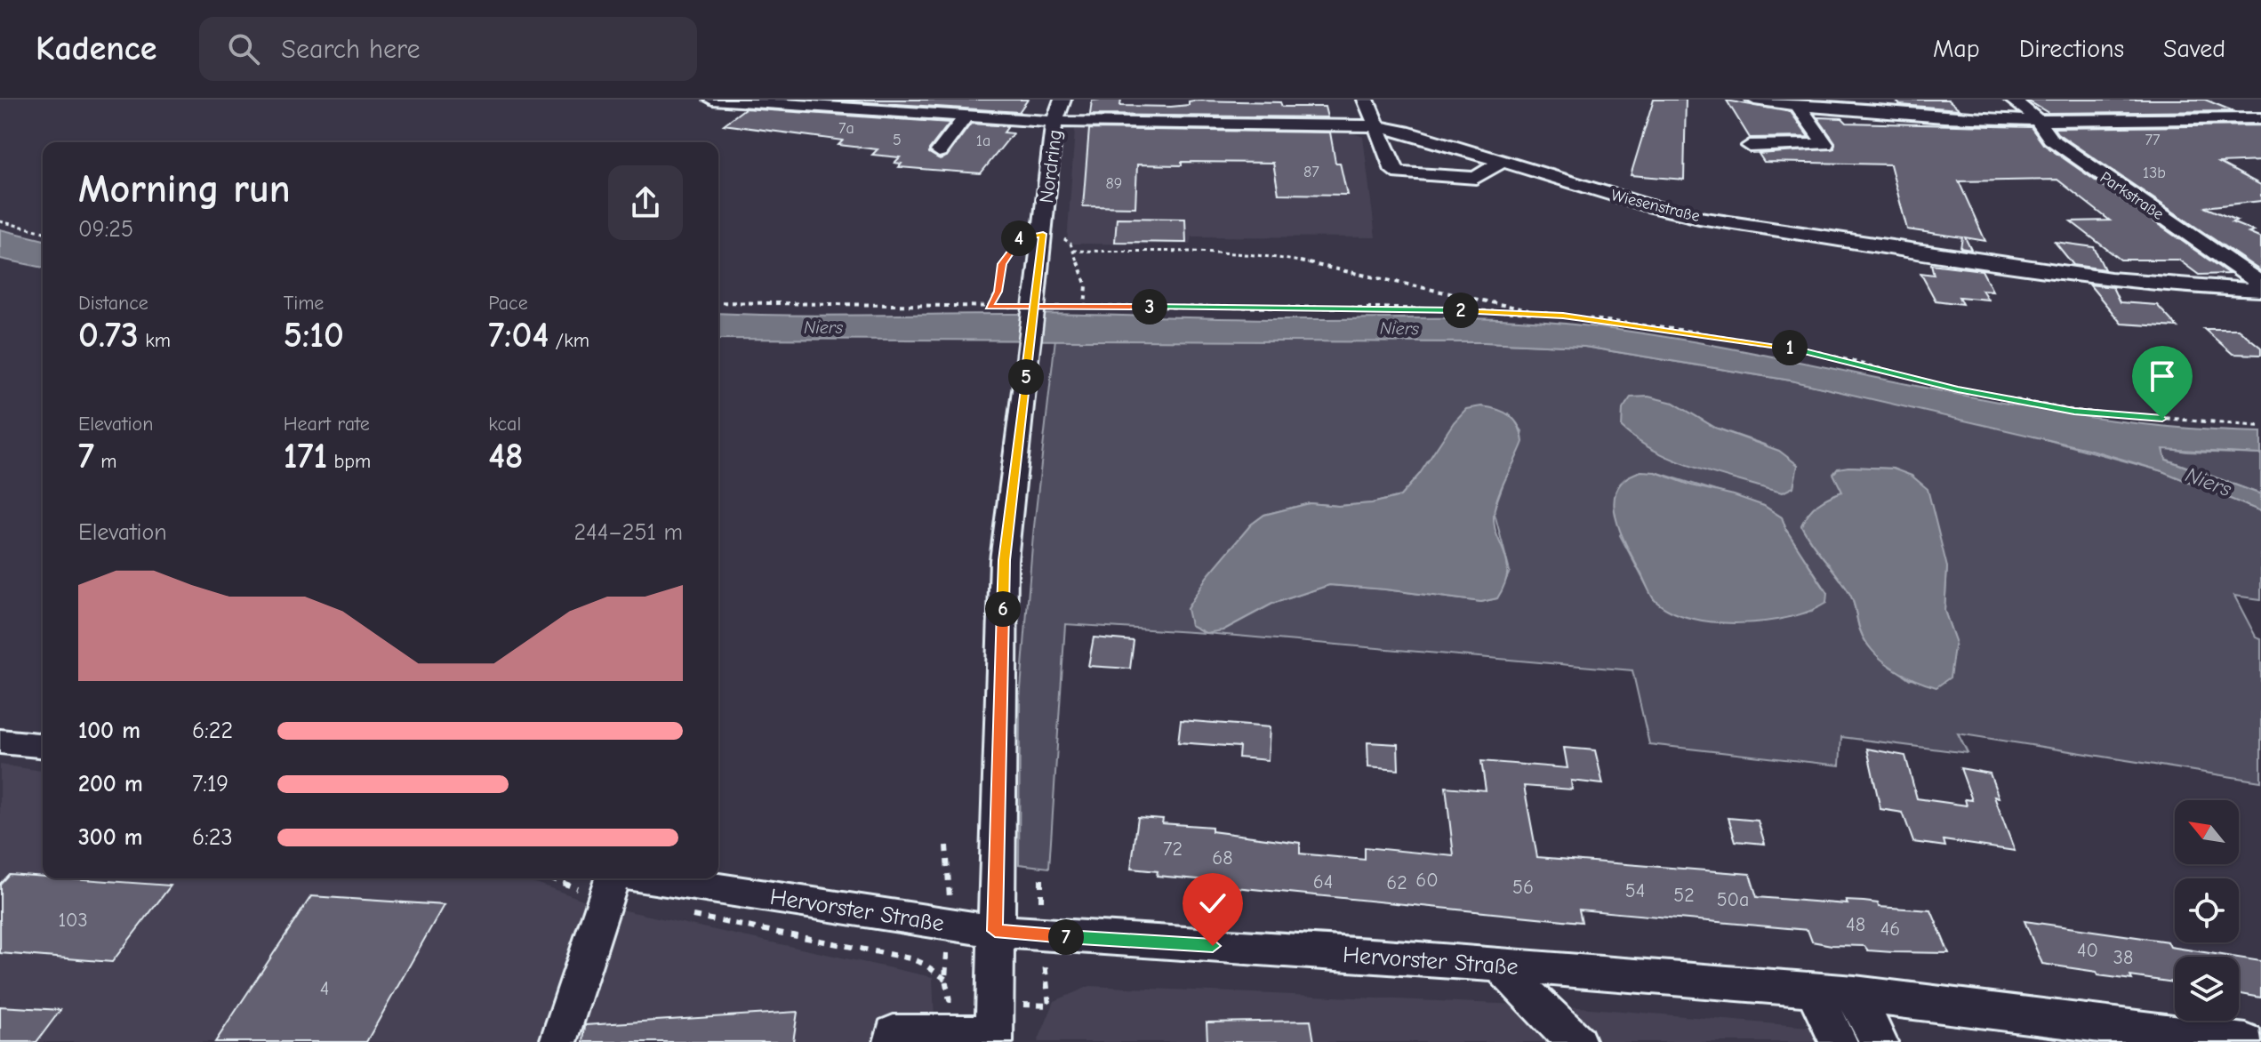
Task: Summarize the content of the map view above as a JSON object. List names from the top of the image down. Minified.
{"streets":{"street":["Nordring","Parkstraße","Wiesenstraße","Hervorster Straße"]},"crossings":[["Nordring","Wiesenstraße"],["Nordring","Hervorster Straße"]],"water":["Niers"],"house_numbers":["7a","5","77","1a","87","13b","89","72","68","60","64","62","56","54","52","50a","103","48","46","40","38","4"],"north":"top left","page":{"header":"Kadence","search":"Search here","nav":["Map","Directions","Saved"],"heading":["Morning run","09:25"],"pins":["4","3","2","1","5","6","7"],"stats":[["Distance","0.73 km"],["Time","5:10"],["Pace","7:04 /km"],["Elevation","7 m"],["Heart rate","171 bpm"],["kcal","48"]],"chart":["Elevation","244–251 m"],"list":[{"name":"100 m","note":"6:22"},{"name":"200 m","note":"7:19"},{"name":"300 m","note":"6:23"}]}}
